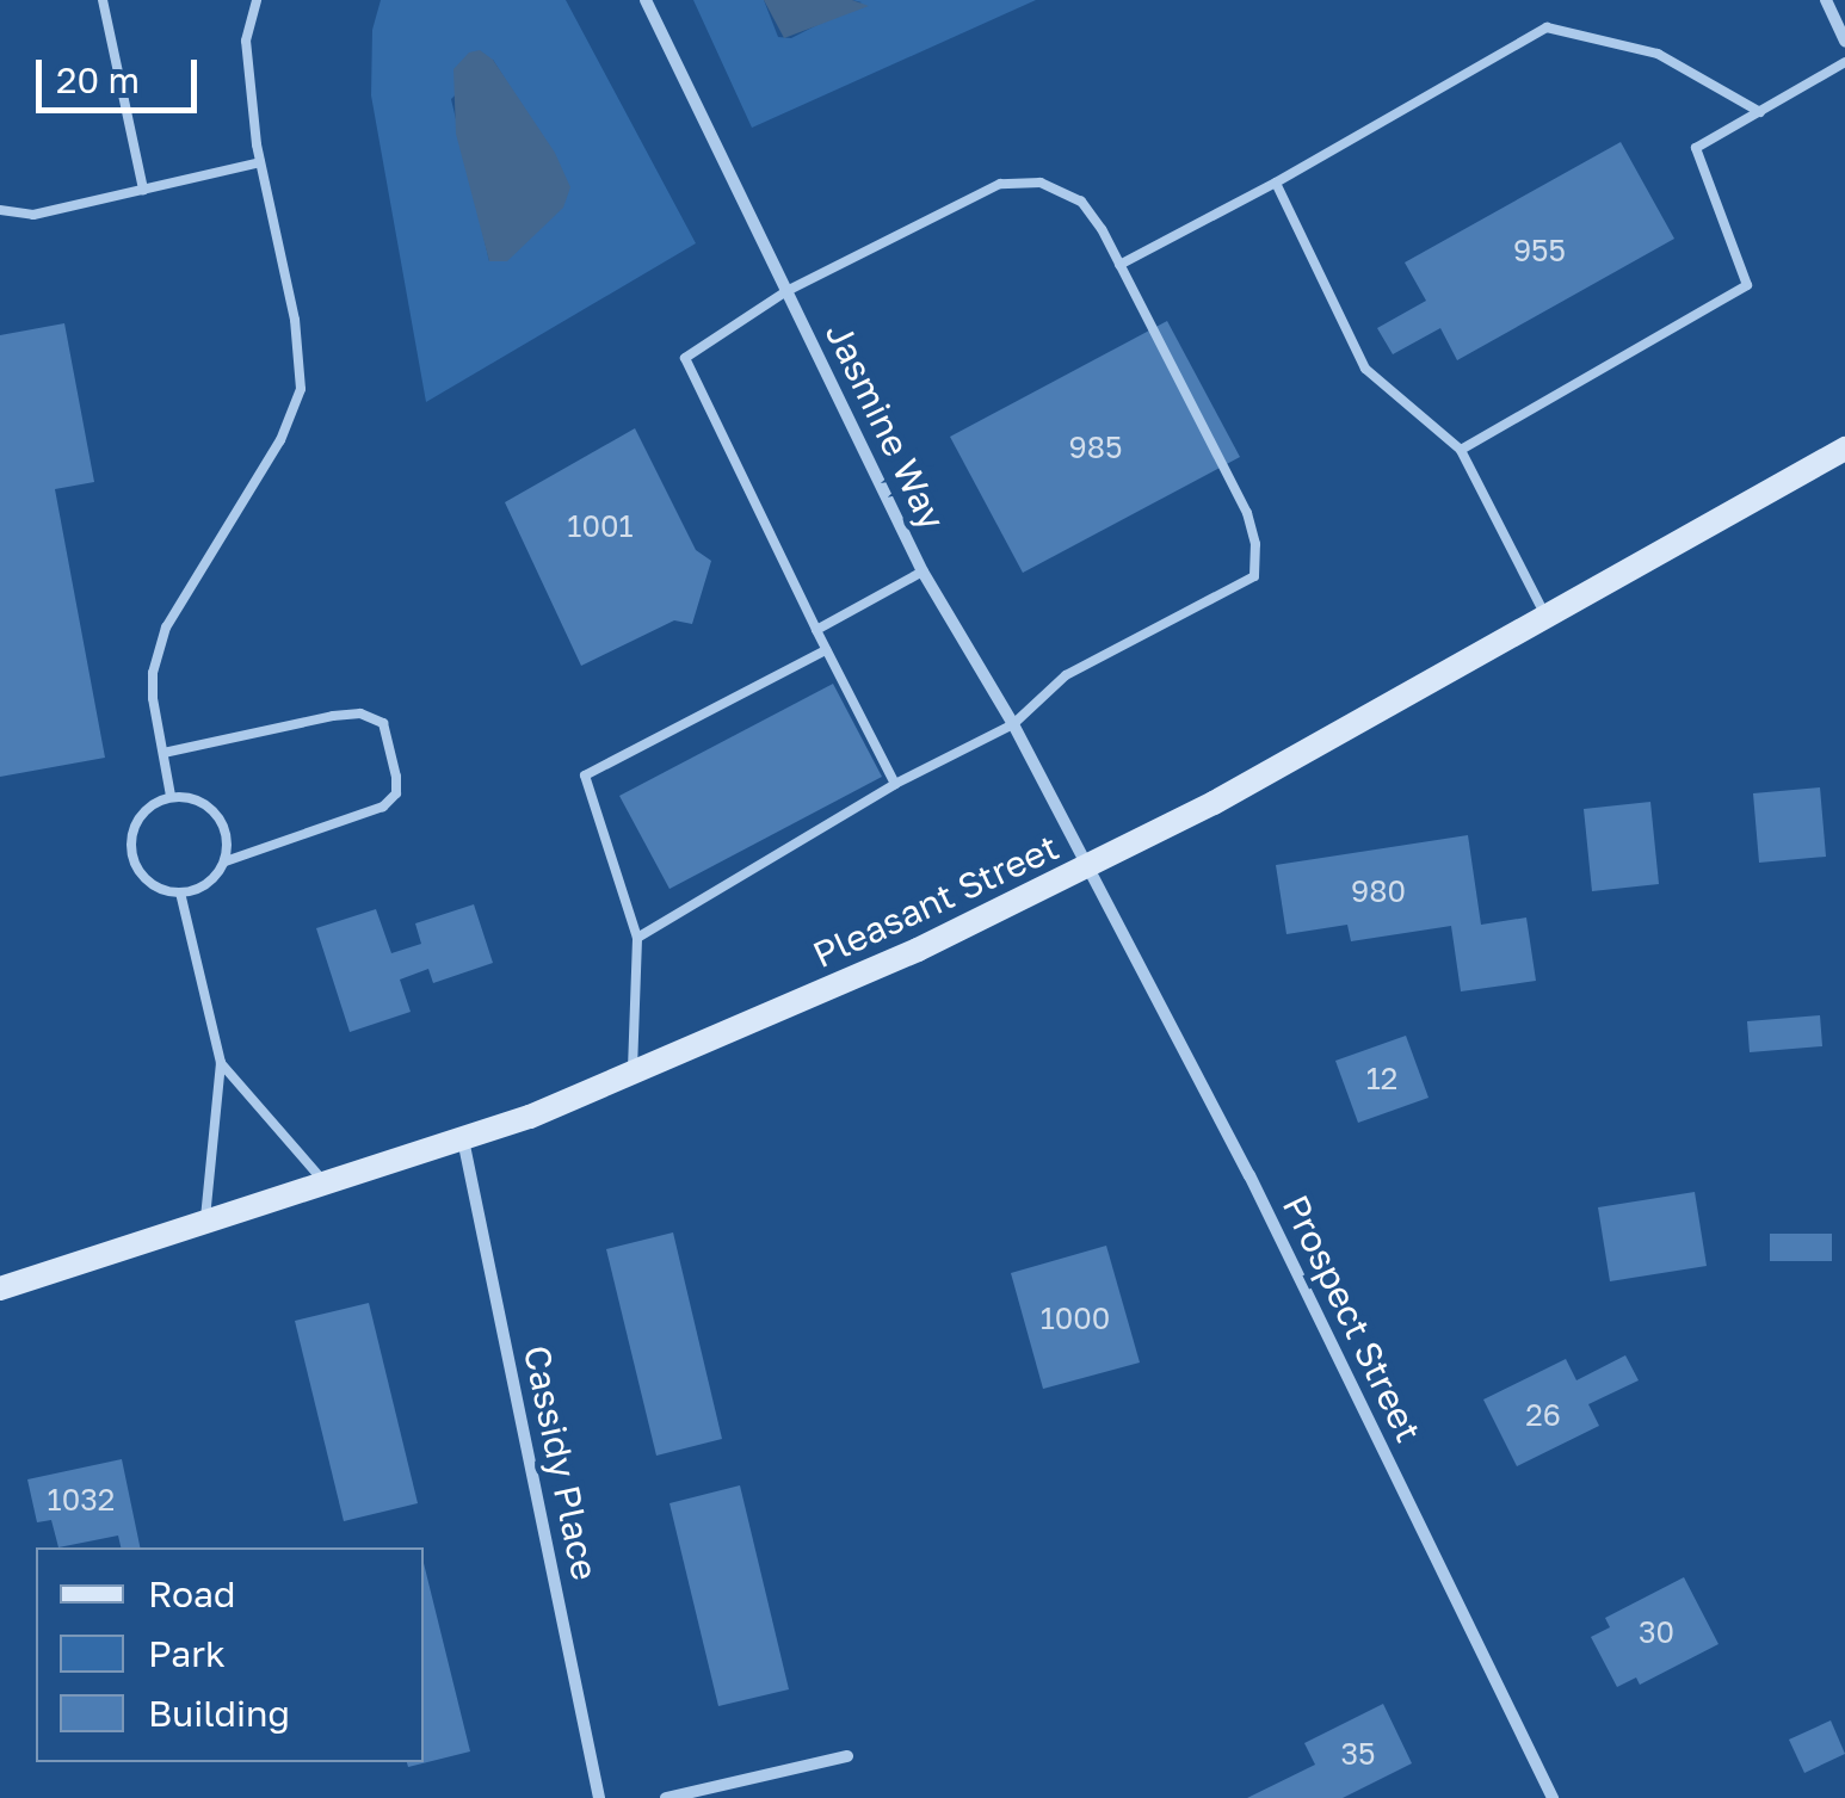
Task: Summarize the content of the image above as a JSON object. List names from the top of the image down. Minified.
{"streets":{"main road":["Pleasant Street"],"street":["Jasmine Way","Prospect Street","Cassidy Place"]},"crossings":[["Jasmine Way","Pleasant Street"],["Jasmine Way","Prospect Street"],["Pleasant Street","Prospect Street"],["Pleasant Street","Cassidy Place"]],"house_numbers":["955","985","1001","980","12","1000","26","1032","30","35"],"legend":["Road","Park","Building"],"scale_bar":"20 m"}
